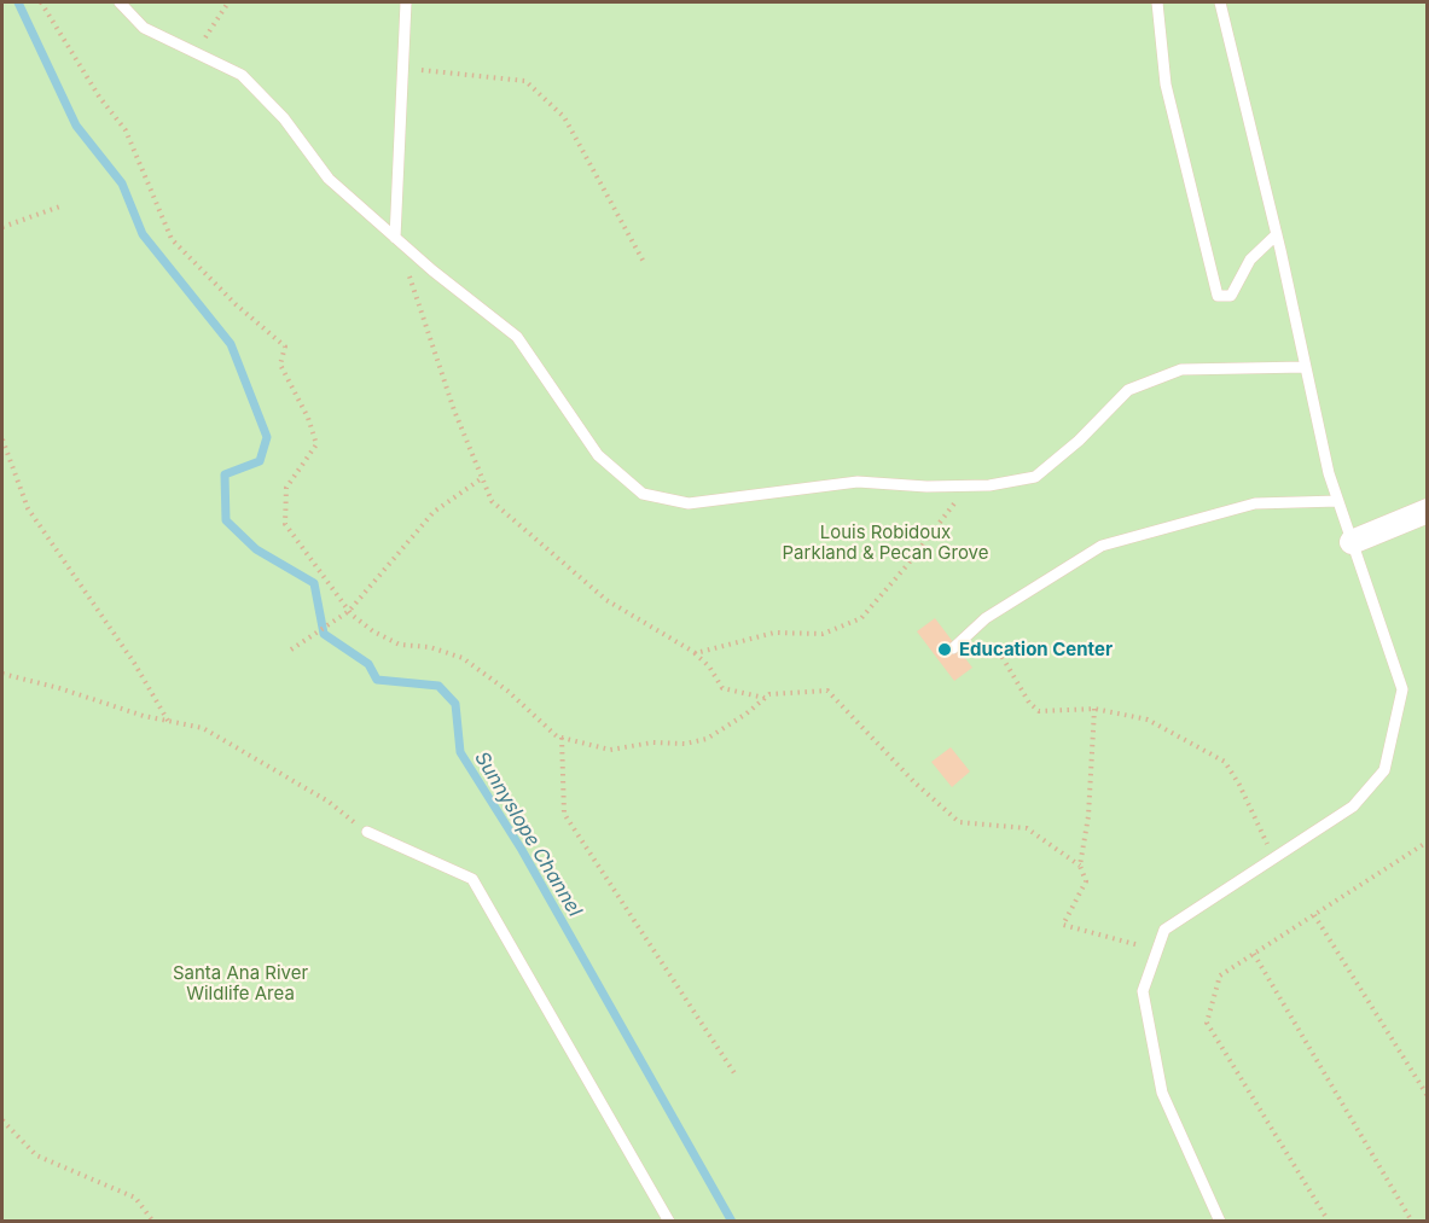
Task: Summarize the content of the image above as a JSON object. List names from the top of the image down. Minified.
{"water":["Sunnyslope Channel"],"parks":["Louis Robidoux Parkland & Pecan Grove","Santa Ana River Wildlife Area"],"places":["Education Center"]}
